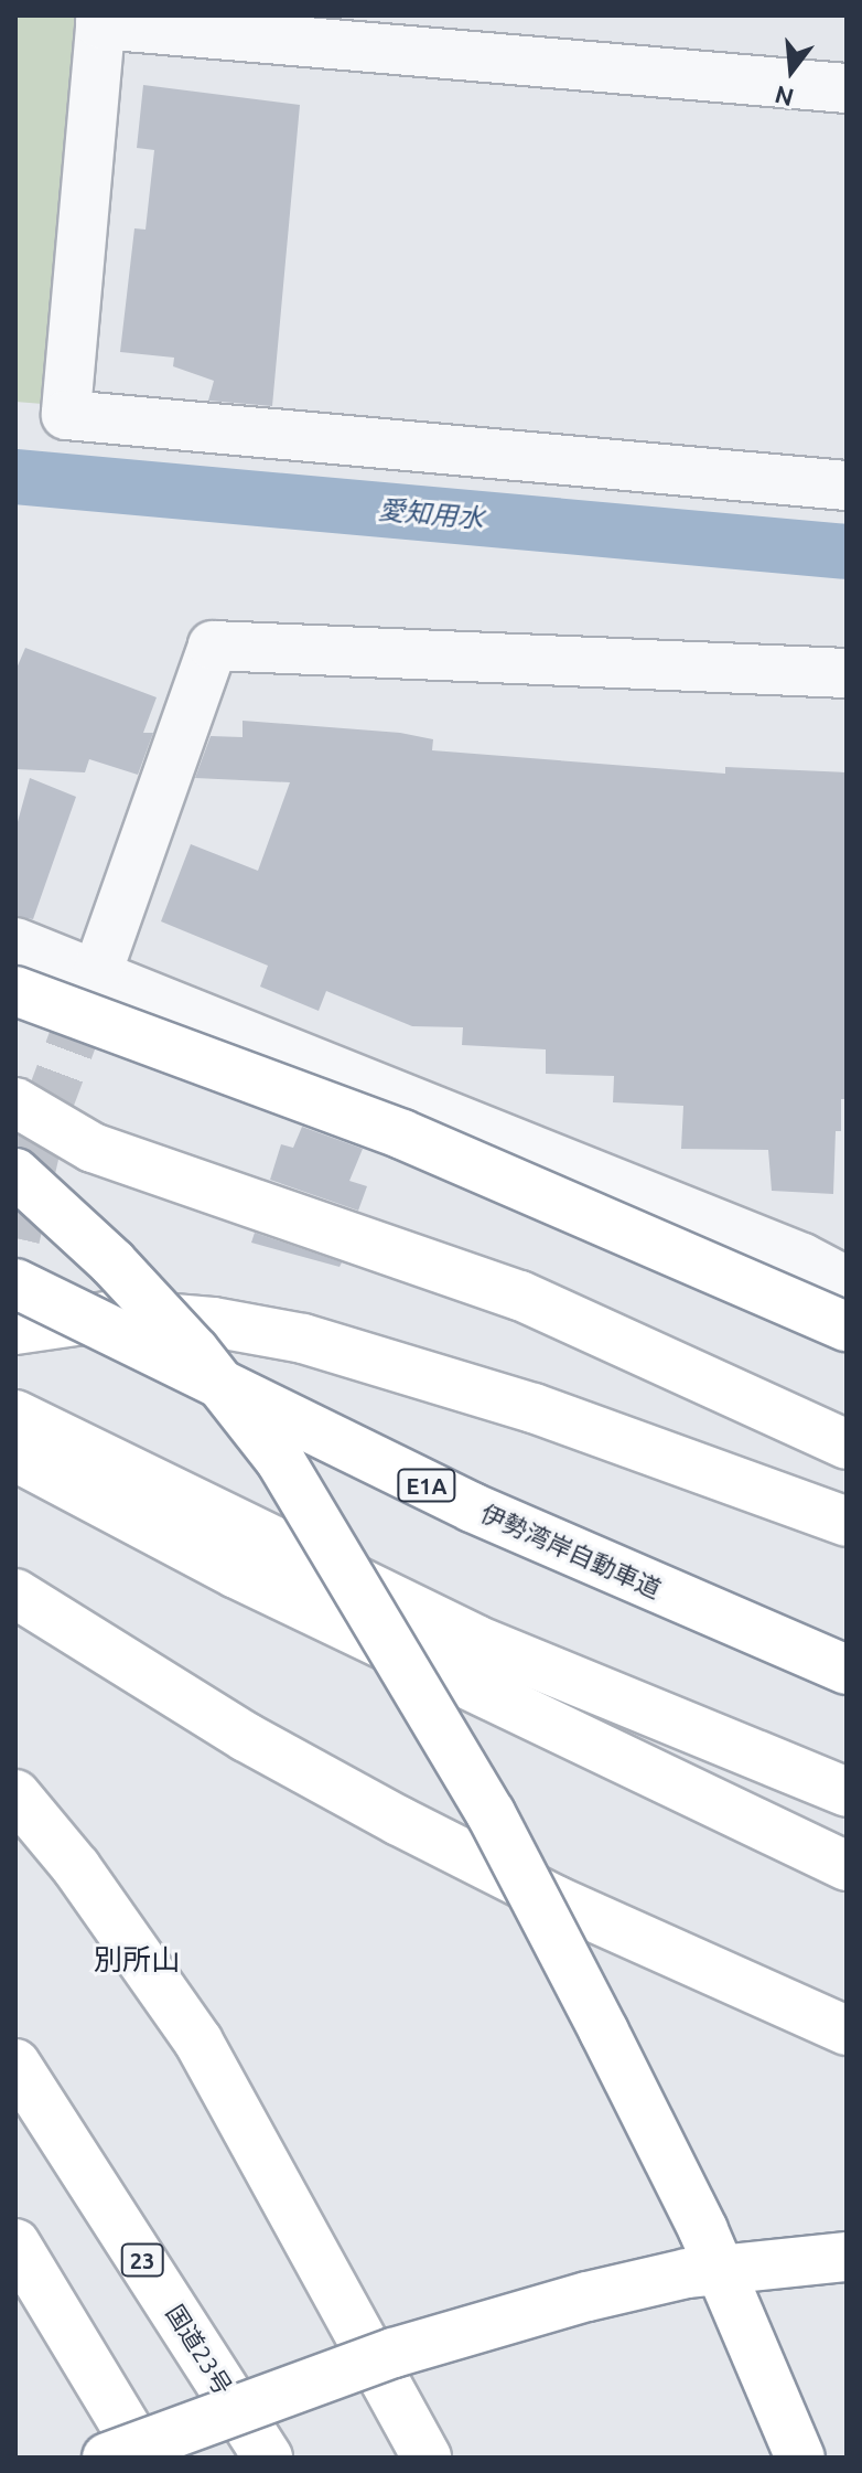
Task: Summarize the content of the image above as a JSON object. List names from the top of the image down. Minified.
{"streets":{"highway":["E1A","伊勢湾岸自動車道","23","国道23号"]},"districts":["別所山"],"water":["愛知用水"],"north":"bottom"}
